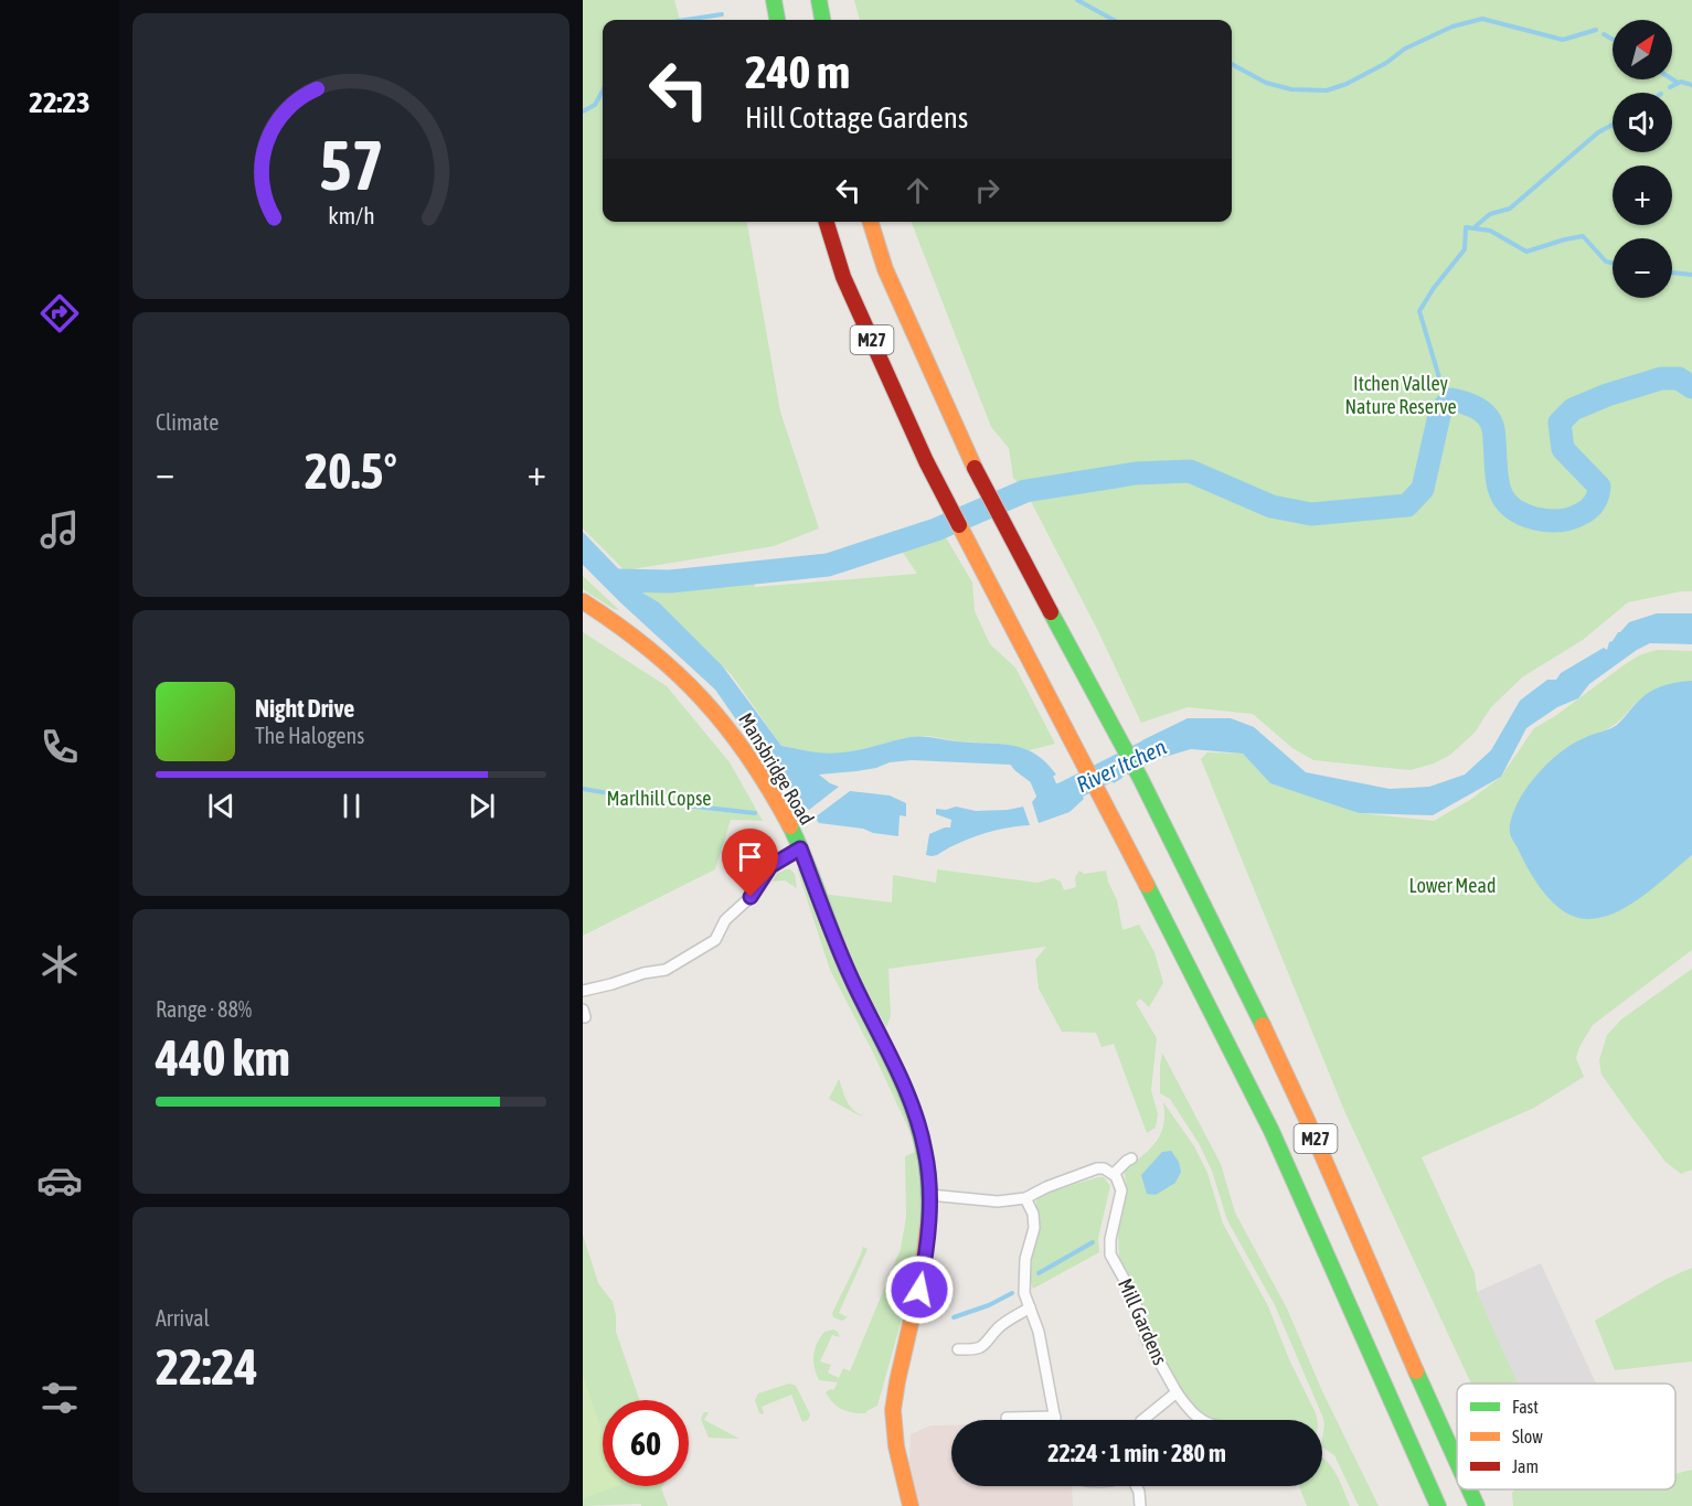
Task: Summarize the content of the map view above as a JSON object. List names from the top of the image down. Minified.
{"streets":{"main road":["M27","Mansbridge Road"],"street":["Mill Gardens"]},"water":["River Itchen"],"parks":["Itchen Valley Nature Reserve","Marlhill Copse","Lower Mead"],"legend":["Fast","Slow","Jam"],"north":"top right","page":{"tabs":"22:23","map_buttons":["+","−"],"turn":["240 m","Hill Cottage Gardens"],"tile":["Climate",["Range · 88%","440 km"],["Arrival","22:24"]],"heat":["−","20.5°","+"],"song":["Night Drive","The Halogens"],"limit":"60","trip":"22:24 · 1 min · 280 m","gauge":["57","km/h"]}}
